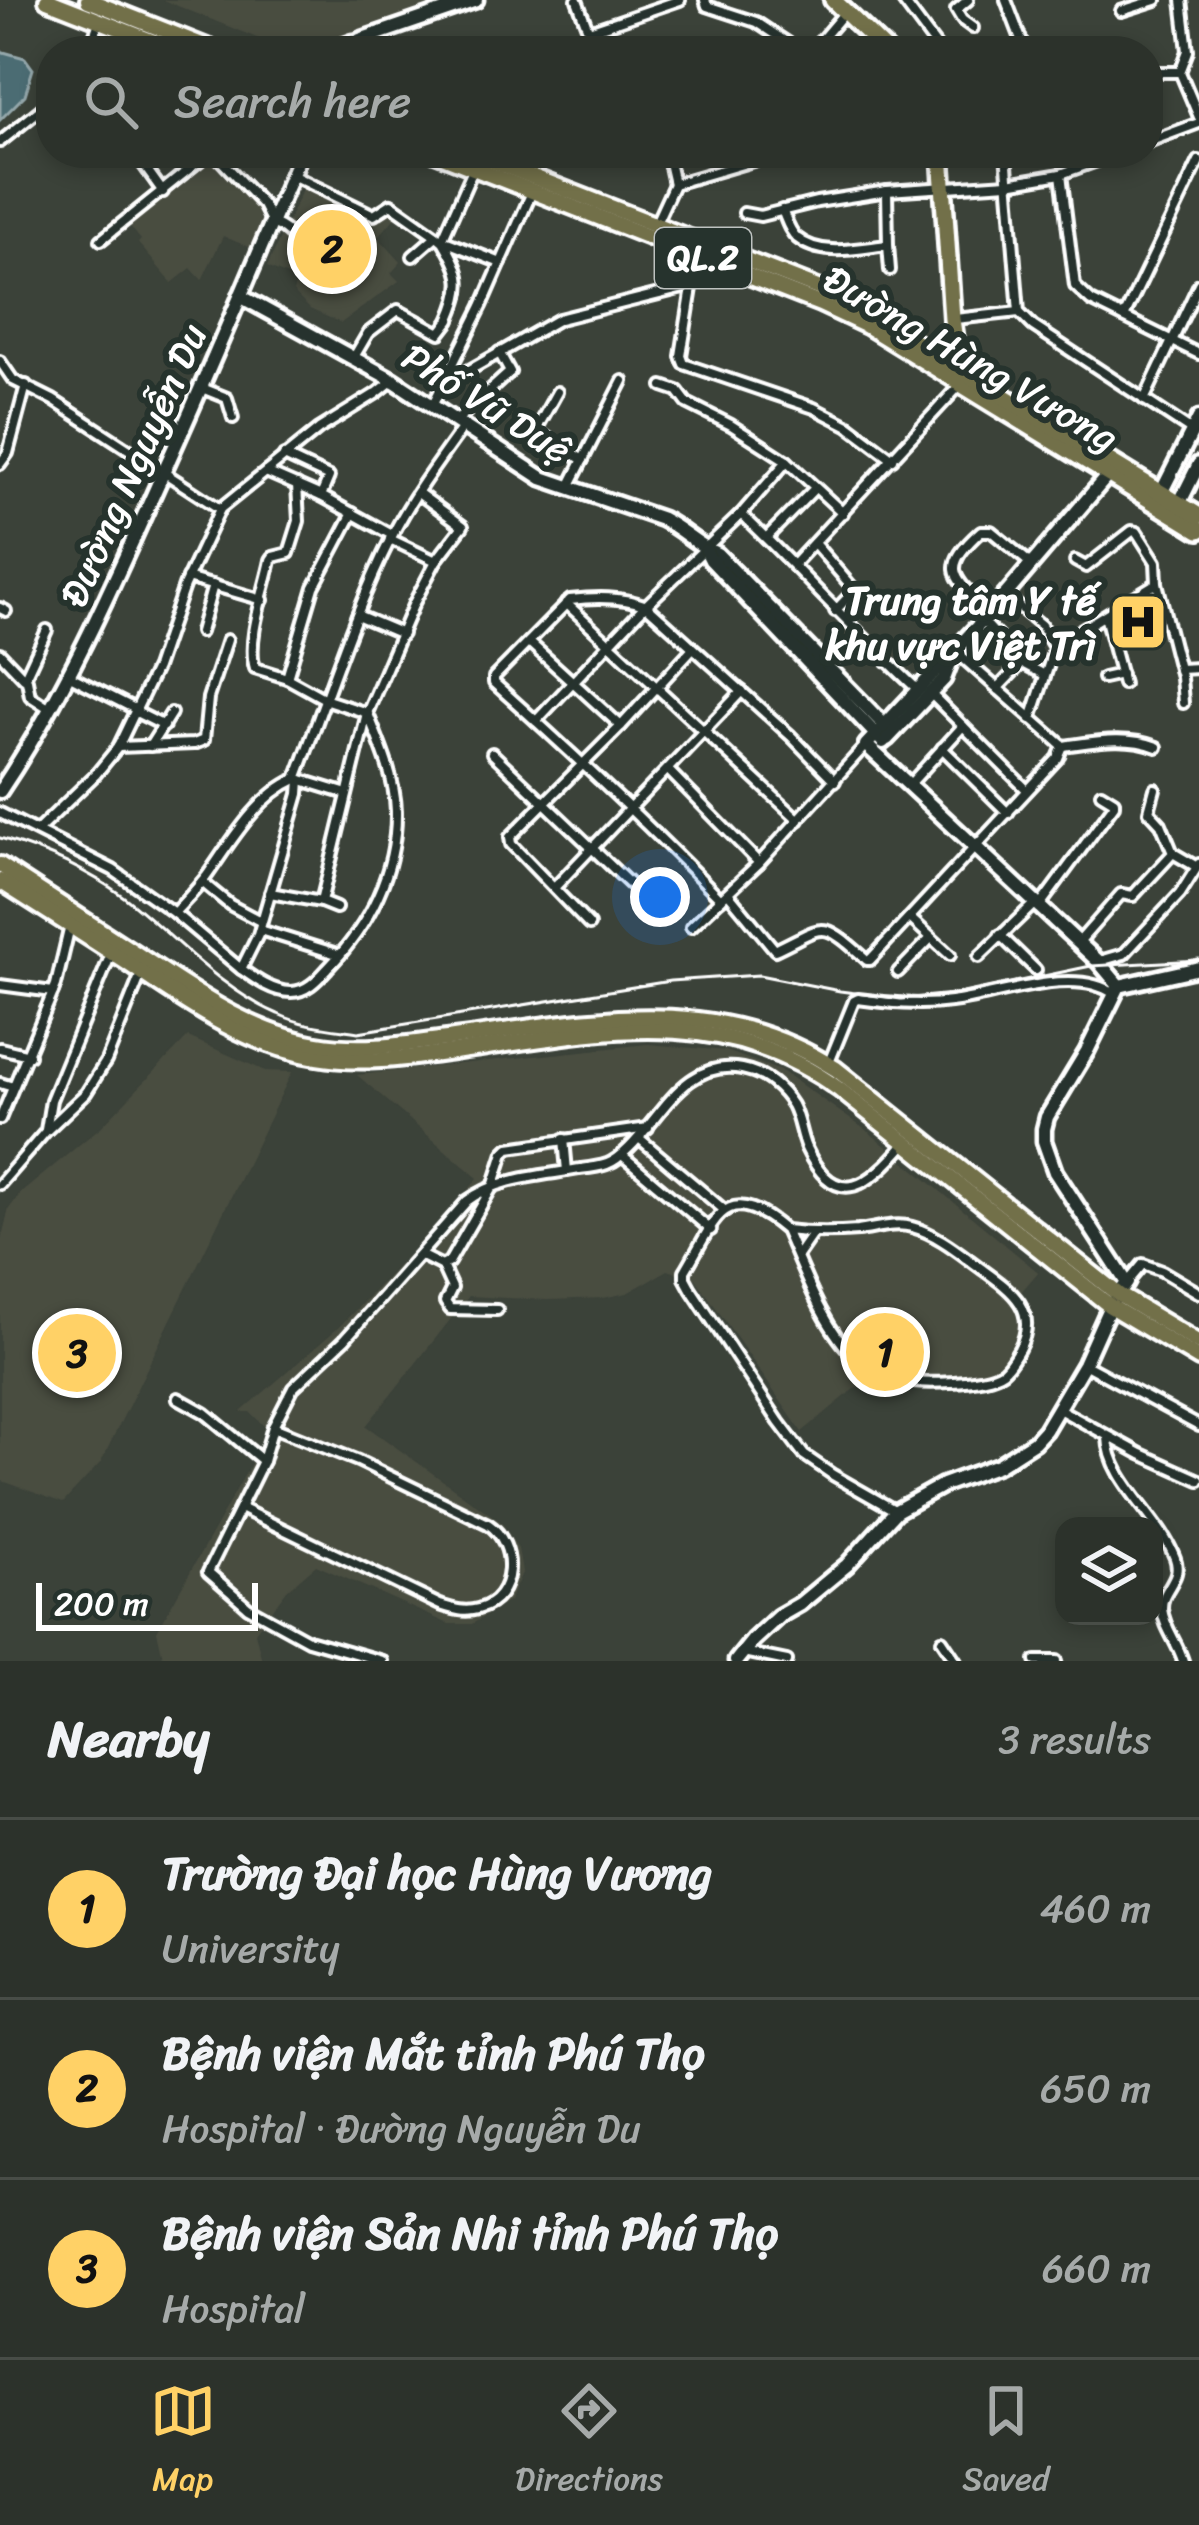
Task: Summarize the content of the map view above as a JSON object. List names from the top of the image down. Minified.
{"streets":{"highway":["QL.2","Đường Hùng Vương"],"street":["Phố Vũ Duệ","Đường Nguyễn Du"]},"crossings":[["Phố Vũ Duệ","Đường Nguyễn Du"]],"places":{"hospital":["Trung tâm Y tế khu vực Việt Trì"]},"scale_bar":"200 m","page":{"search":"Search here","pins":["2","1","3"],"scale":"200 m","heading":["Nearby","3 results"],"list":[{"mark":"1","name":"Trường Đại học Hùng Vương","note":"University","value":"460 m"},{"mark":"2","name":"Bệnh viện Mắt tỉnh Phú Thọ","note":"Hospital · Đường Nguyễn Du","value":"650 m"},{"mark":"3","name":"Bệnh viện Sản Nhi tỉnh Phú Thọ","note":"Hospital","value":"660 m"}],"nav":["Map","Directions","Saved"]}}
